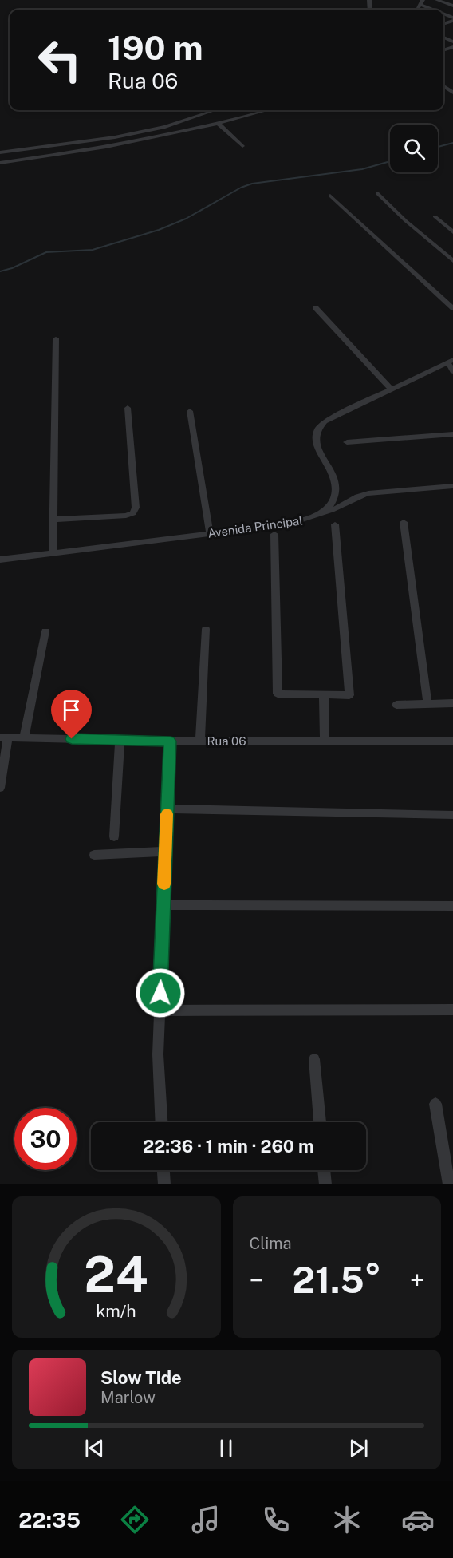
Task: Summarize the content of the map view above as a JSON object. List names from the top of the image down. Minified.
{"streets":{"street":["Avenida Principal","Rua 06"]},"page":{"turn":["190 m","Rua 06"],"limit":"30","trip":"22:36 · 1 min · 260 m","tile":"Clima","heat":["−","21.5°","+"],"song":["Slow Tide","Marlow"],"tabs":"22:35","gauge":["24","km/h"]}}
